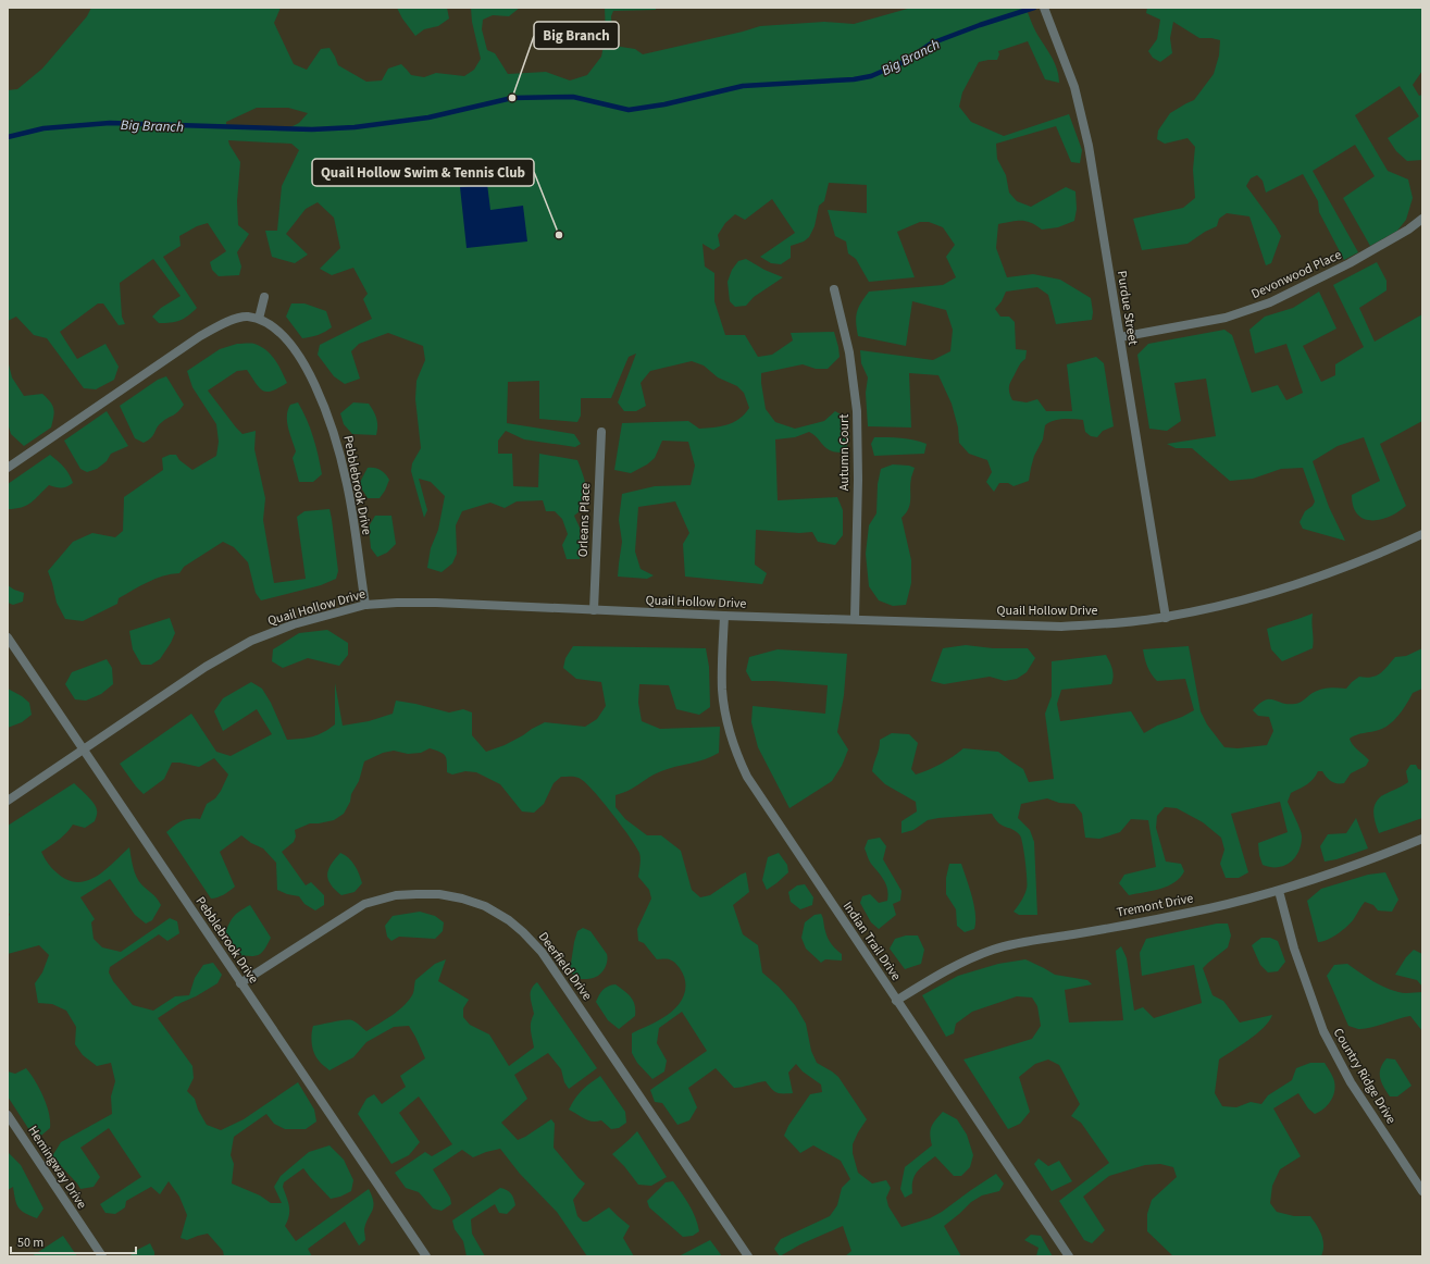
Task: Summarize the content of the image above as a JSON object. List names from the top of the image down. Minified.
{"streets":{"street":["Devonwood Place","Purdue Street","Autumn Court","Pebblebrook Drive","Orleans Place","Quail Hollow Drive","Tremont Drive","Indian Trail Drive","Deerfield Drive","Country Ridge Drive","Hemingway Drive"]},"crossings":[["Devonwood Place","Purdue Street"],["Purdue Street","Quail Hollow Drive"],["Autumn Court","Quail Hollow Drive"],["Pebblebrook Drive","Quail Hollow Drive"],["Pebblebrook Drive","Deerfield Drive"],["Orleans Place","Quail Hollow Drive"],["Quail Hollow Drive","Indian Trail Drive"],["Tremont Drive","Indian Trail Drive"],["Tremont Drive","Country Ridge Drive"]],"water":["Big Branch"],"places":["Big Branch","Quail Hollow Swim & Tennis Club"],"scale_bar":"50 m"}
